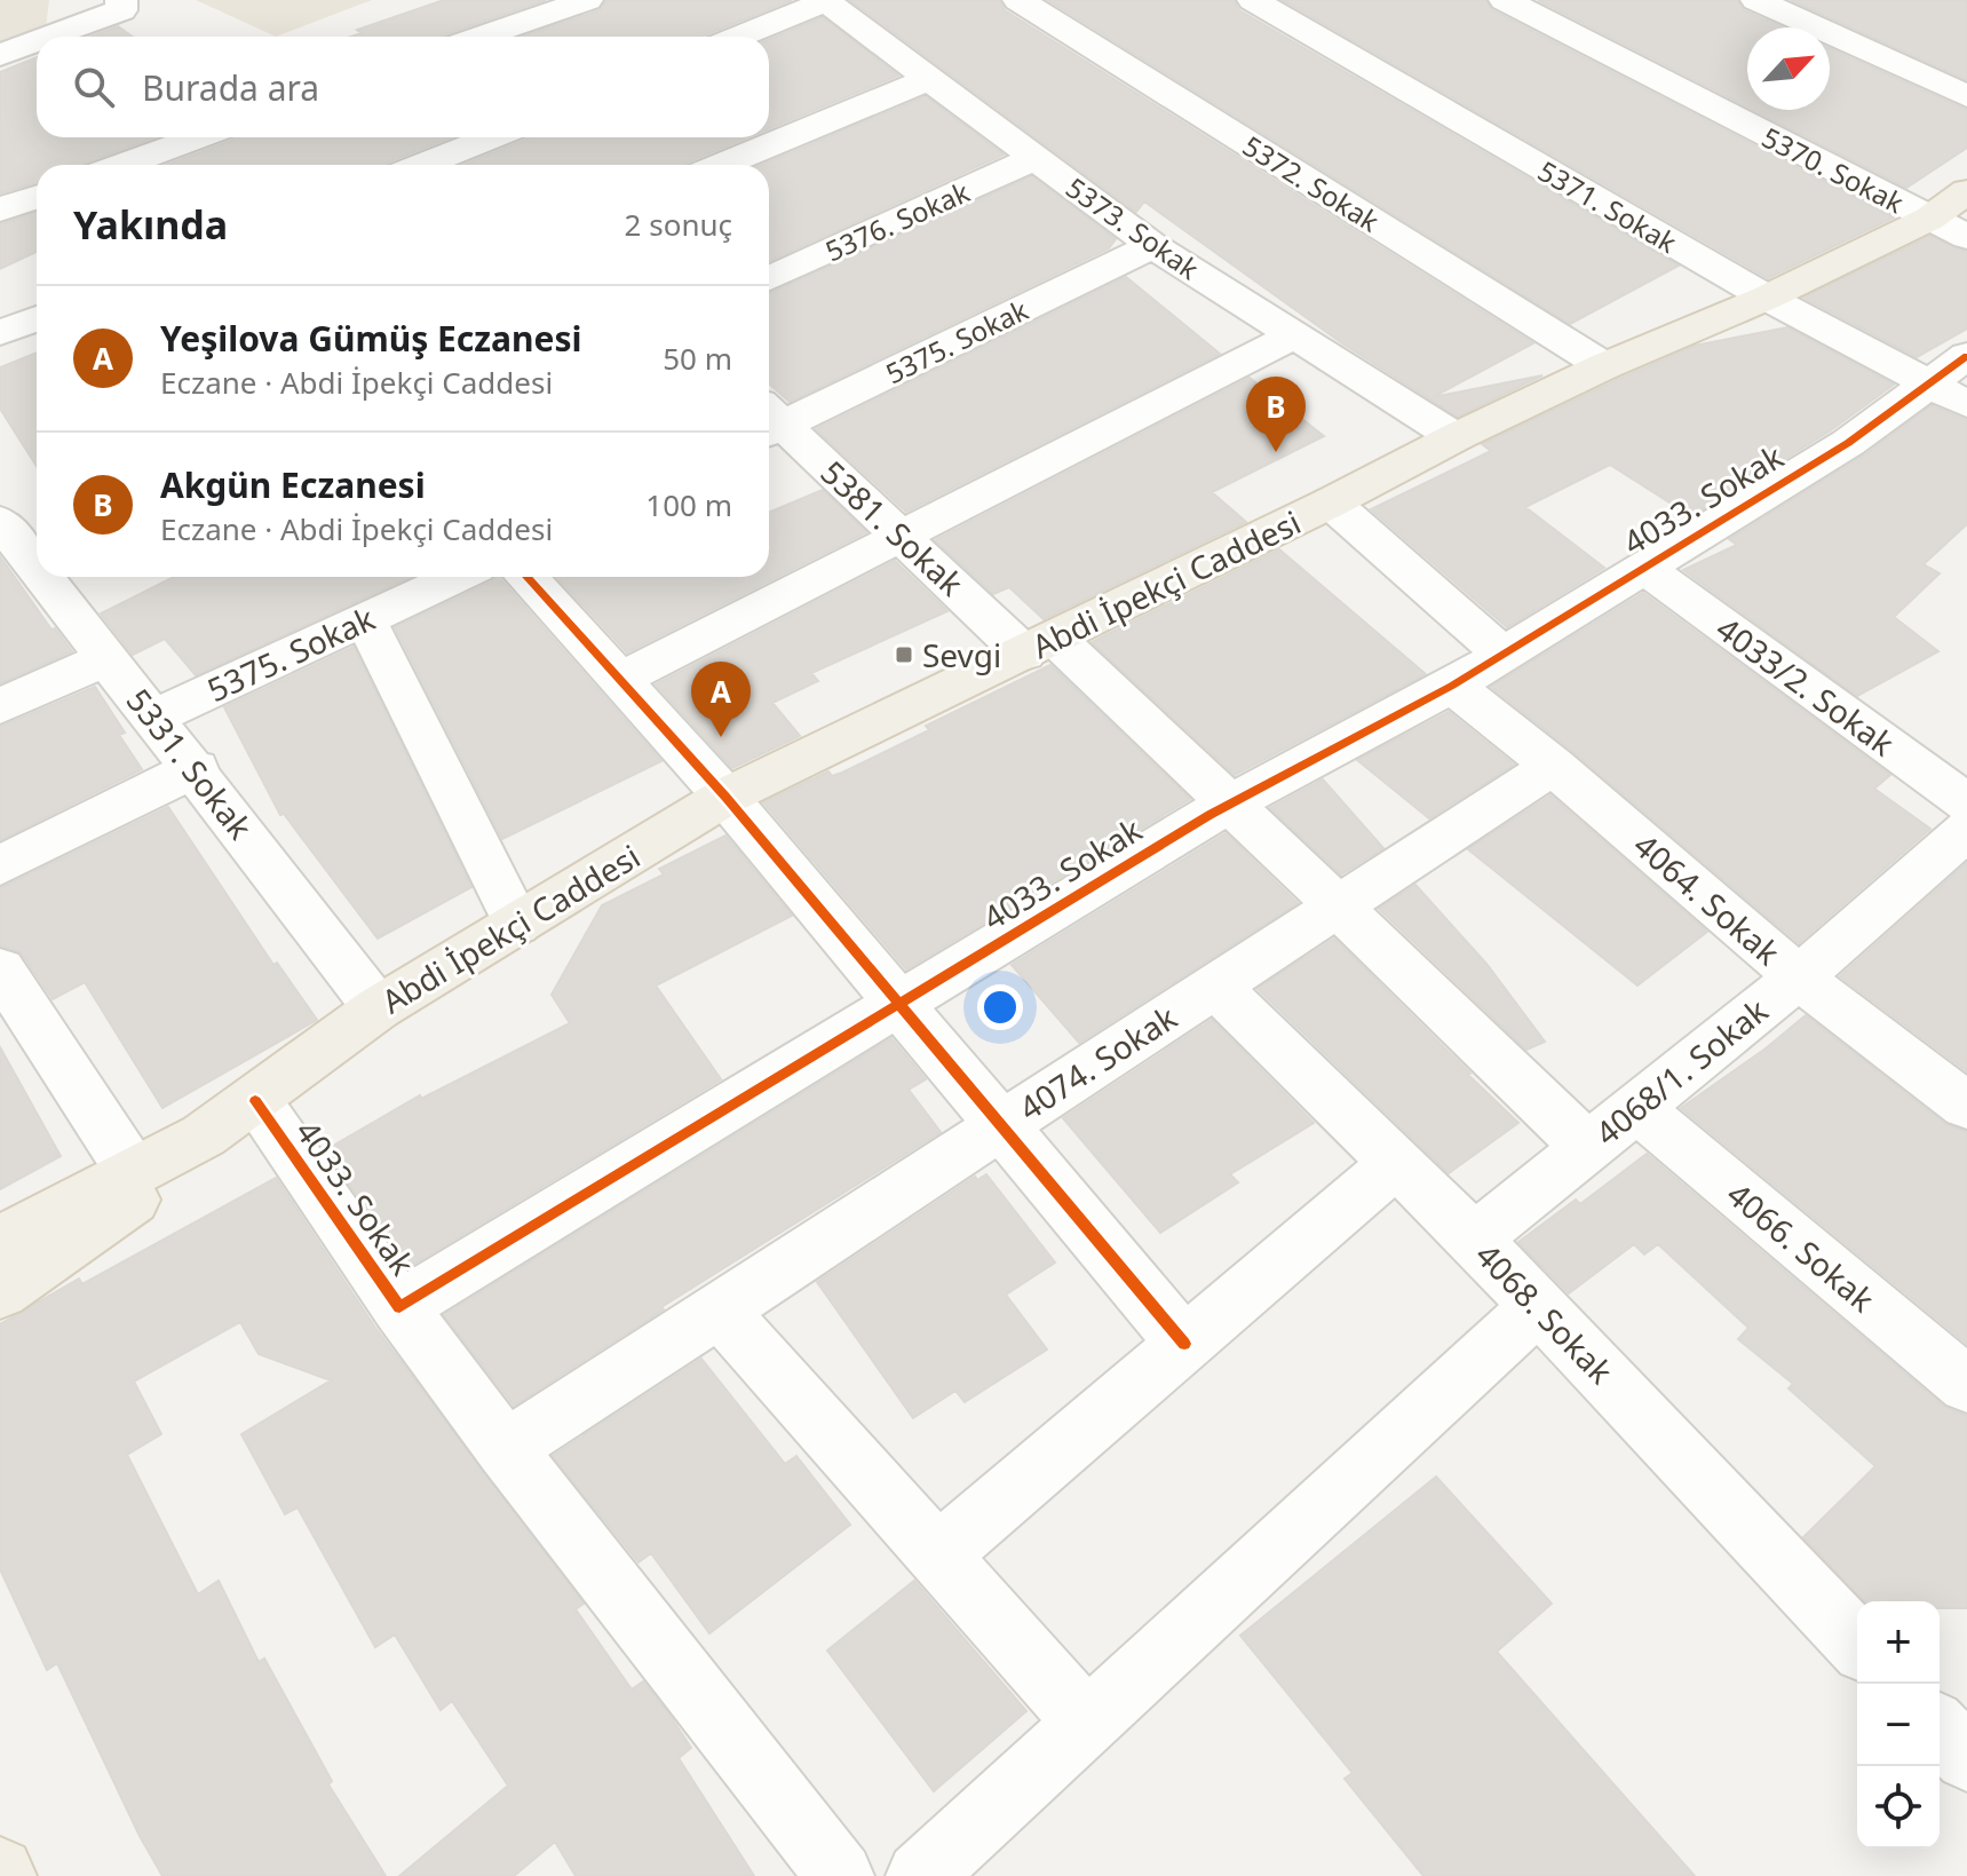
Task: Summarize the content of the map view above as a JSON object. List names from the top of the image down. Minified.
{"streets":{"main road":["Abdi İpekçi Caddesi"],"street":["5370. Sokak","5372. Sokak","5371. Sokak","5376. Sokak","5373. Sokak","5375. Sokak","4033. Sokak","5381. Sokak","4033/2. Sokak","5331. Sokak","4064. Sokak","4074. Sokak","4068/1. Sokak","4066. Sokak","4068. Sokak"]},"crossings":[["5370. Sokak","Abdi İpekçi Caddesi"],["5372. Sokak","Abdi İpekçi Caddesi"],["5371. Sokak","4033. Sokak"],["5371. Sokak","Abdi İpekçi Caddesi"],["5376. Sokak","5373. Sokak"],["5373. Sokak","5375. Sokak"],["5373. Sokak","Abdi İpekçi Caddesi"],["5375. Sokak","5331. Sokak"],["4033. Sokak","5381. Sokak"],["4033. Sokak","Abdi İpekçi Caddesi"],["4033. Sokak","4033/2. Sokak"],["4033. Sokak","4064. Sokak"],["5381. Sokak","Abdi İpekçi Caddesi"],["5381. Sokak","4074. Sokak"],["5381. Sokak","4068/1. Sokak"],["Abdi İpekçi Caddesi","5331. Sokak"],["4064. Sokak","4074. Sokak"],["4064. Sokak","4068/1. Sokak"],["4074. Sokak","4068. Sokak"],["4068/1. Sokak","4066. Sokak"],["4068/1. Sokak","4068. Sokak"]],"places":{"transit":["Sevgi"]},"north":"top right","page":{"search":"Burada ara","heading":["Yakında","2 sonuç"],"list":[{"mark":"A","name":"Yeşilova Gümüş Eczanesi","note":"Eczane · Abdi İpekçi Caddesi","value":"50 m"},{"mark":"B","name":"Akgün Eczanesi","note":"Eczane · Abdi İpekçi Caddesi","value":"100 m"}],"pins":["B","A"],"map_buttons":["+","−"]}}
